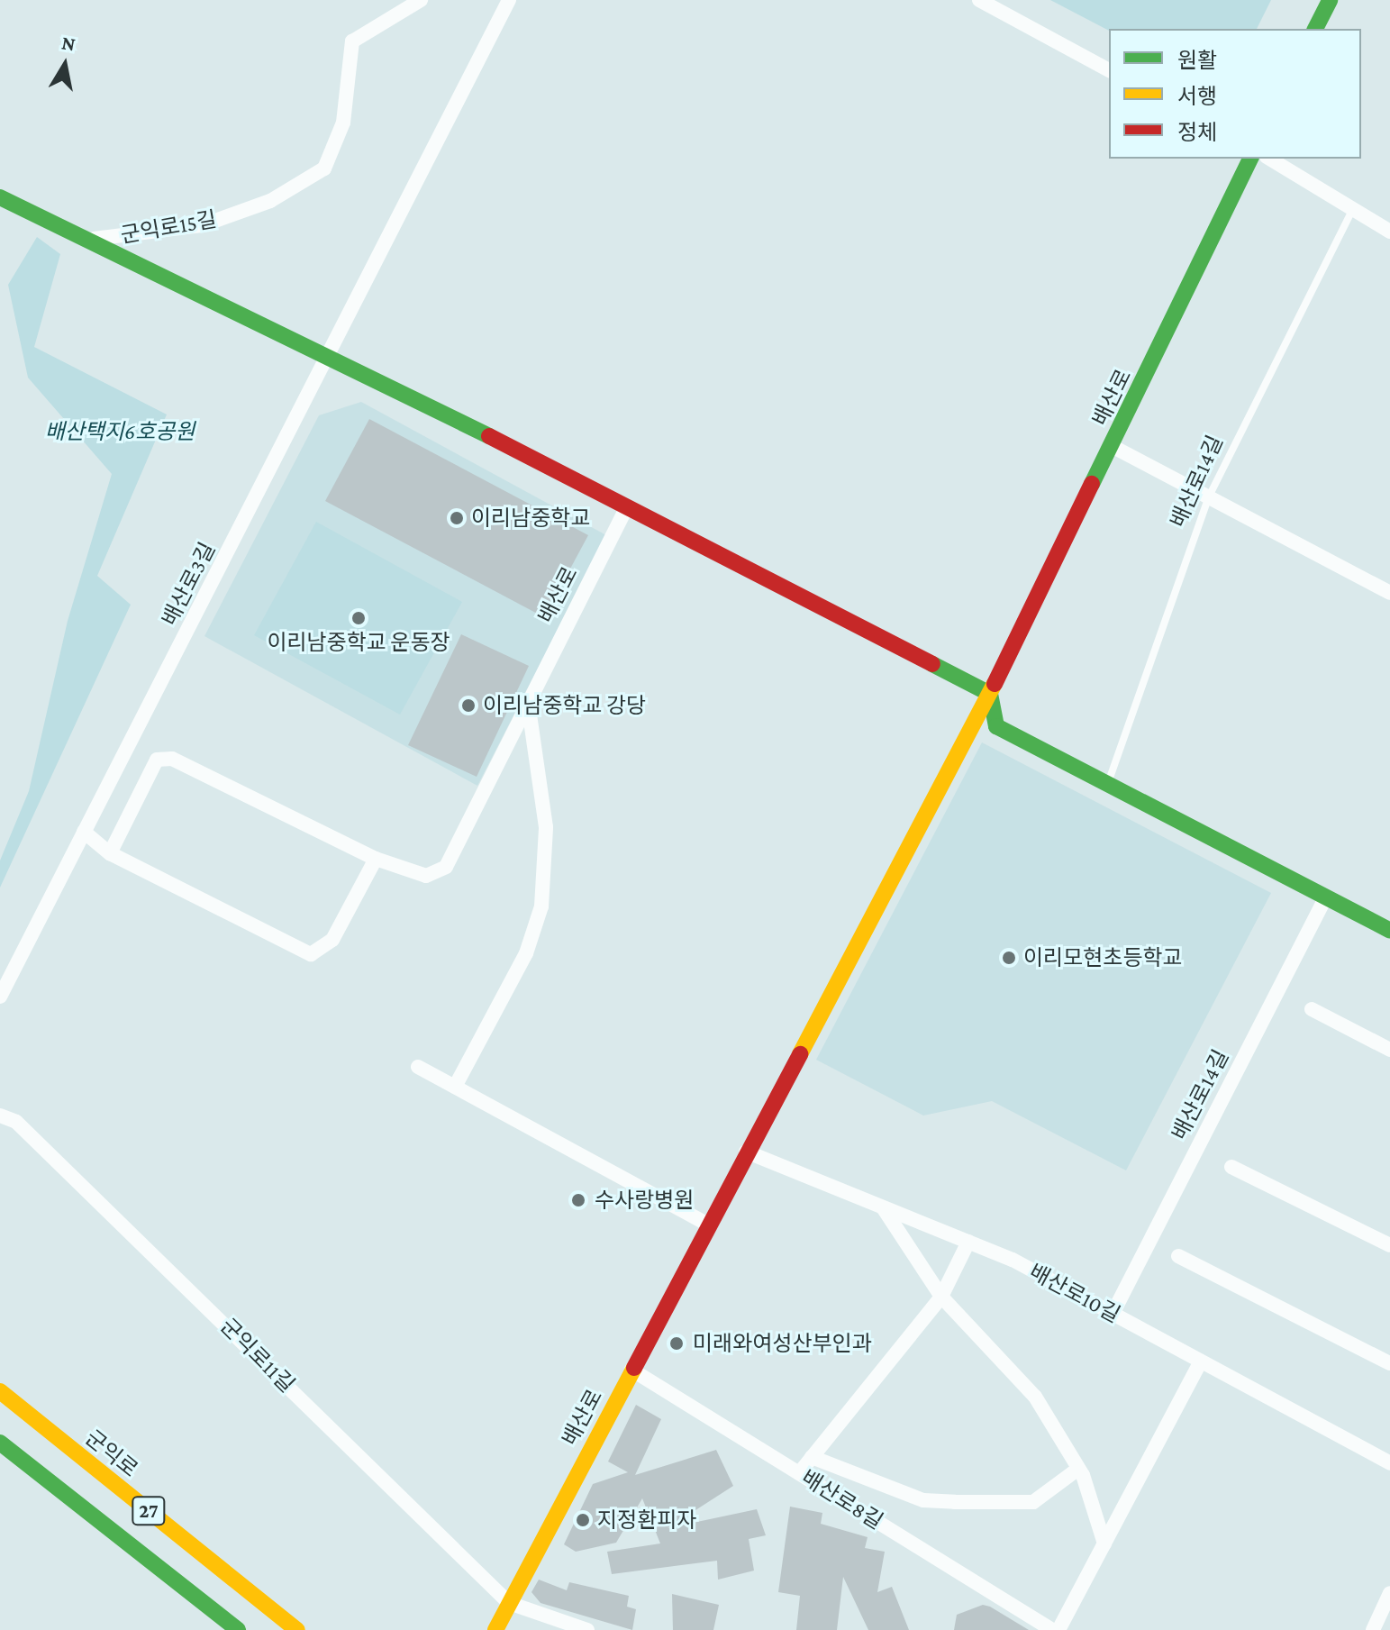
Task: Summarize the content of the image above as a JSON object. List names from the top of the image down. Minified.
{"streets":{"street":["군익로15길","배산로","배산로14길","배산로3길","배산로10길","군익로11길","군익로","배산로8길","27"]},"crossings":[["배산로","배산로10길"],["배산로","군익로11길"],["배산로","배산로8길"],["배산로14길","배산로10길"]],"parks":["배산택지6호공원"],"places":["이리남중학교","이리남중학교 운동장","이리남중학교 강당","이리모현초등학교","수사랑병원","미래와여성산부인과","지정환피자"],"legend":["원활","서행","정체"],"north":"top"}
